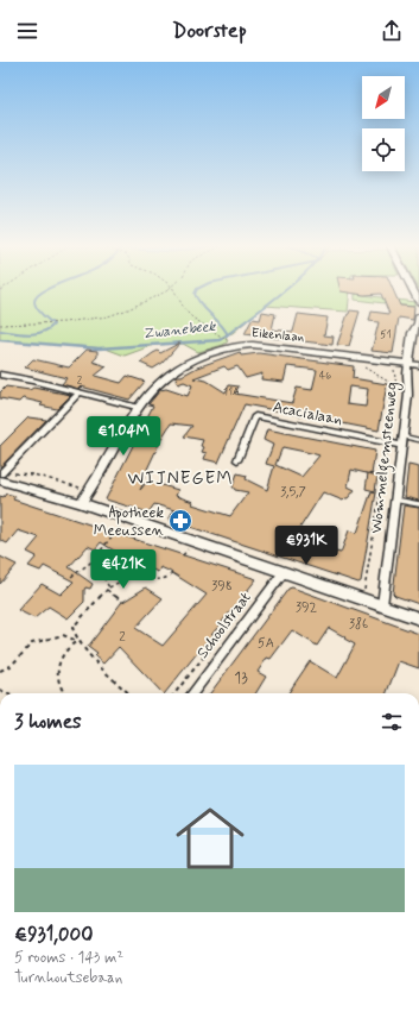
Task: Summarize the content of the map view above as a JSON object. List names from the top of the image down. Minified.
{"streets":{"street":["Eikenlaan","Acacialaan","Wommelgemsteenweg","Schoolstraat"]},"crossings":[["Eikenlaan","Wommelgemsteenweg"],["Acacialaan","Wommelgemsteenweg"]],"districts":["WIJNEGEM"],"water":["Zwanebeek"],"places":{"pharmacy":["Apotheek Meeussen"]},"house_numbers":["51","46","2","11A","3,5,7","398","392","386","2","5A","13"],"north":"bottom left","page":{"header":"Doorstep","price":["€1.04M","€931K","€421K"],"heading":"3 homes","list":[{"name":"€931,000","note":"5 rooms · 143 m² · Turnhoutsebaan"}]}}
